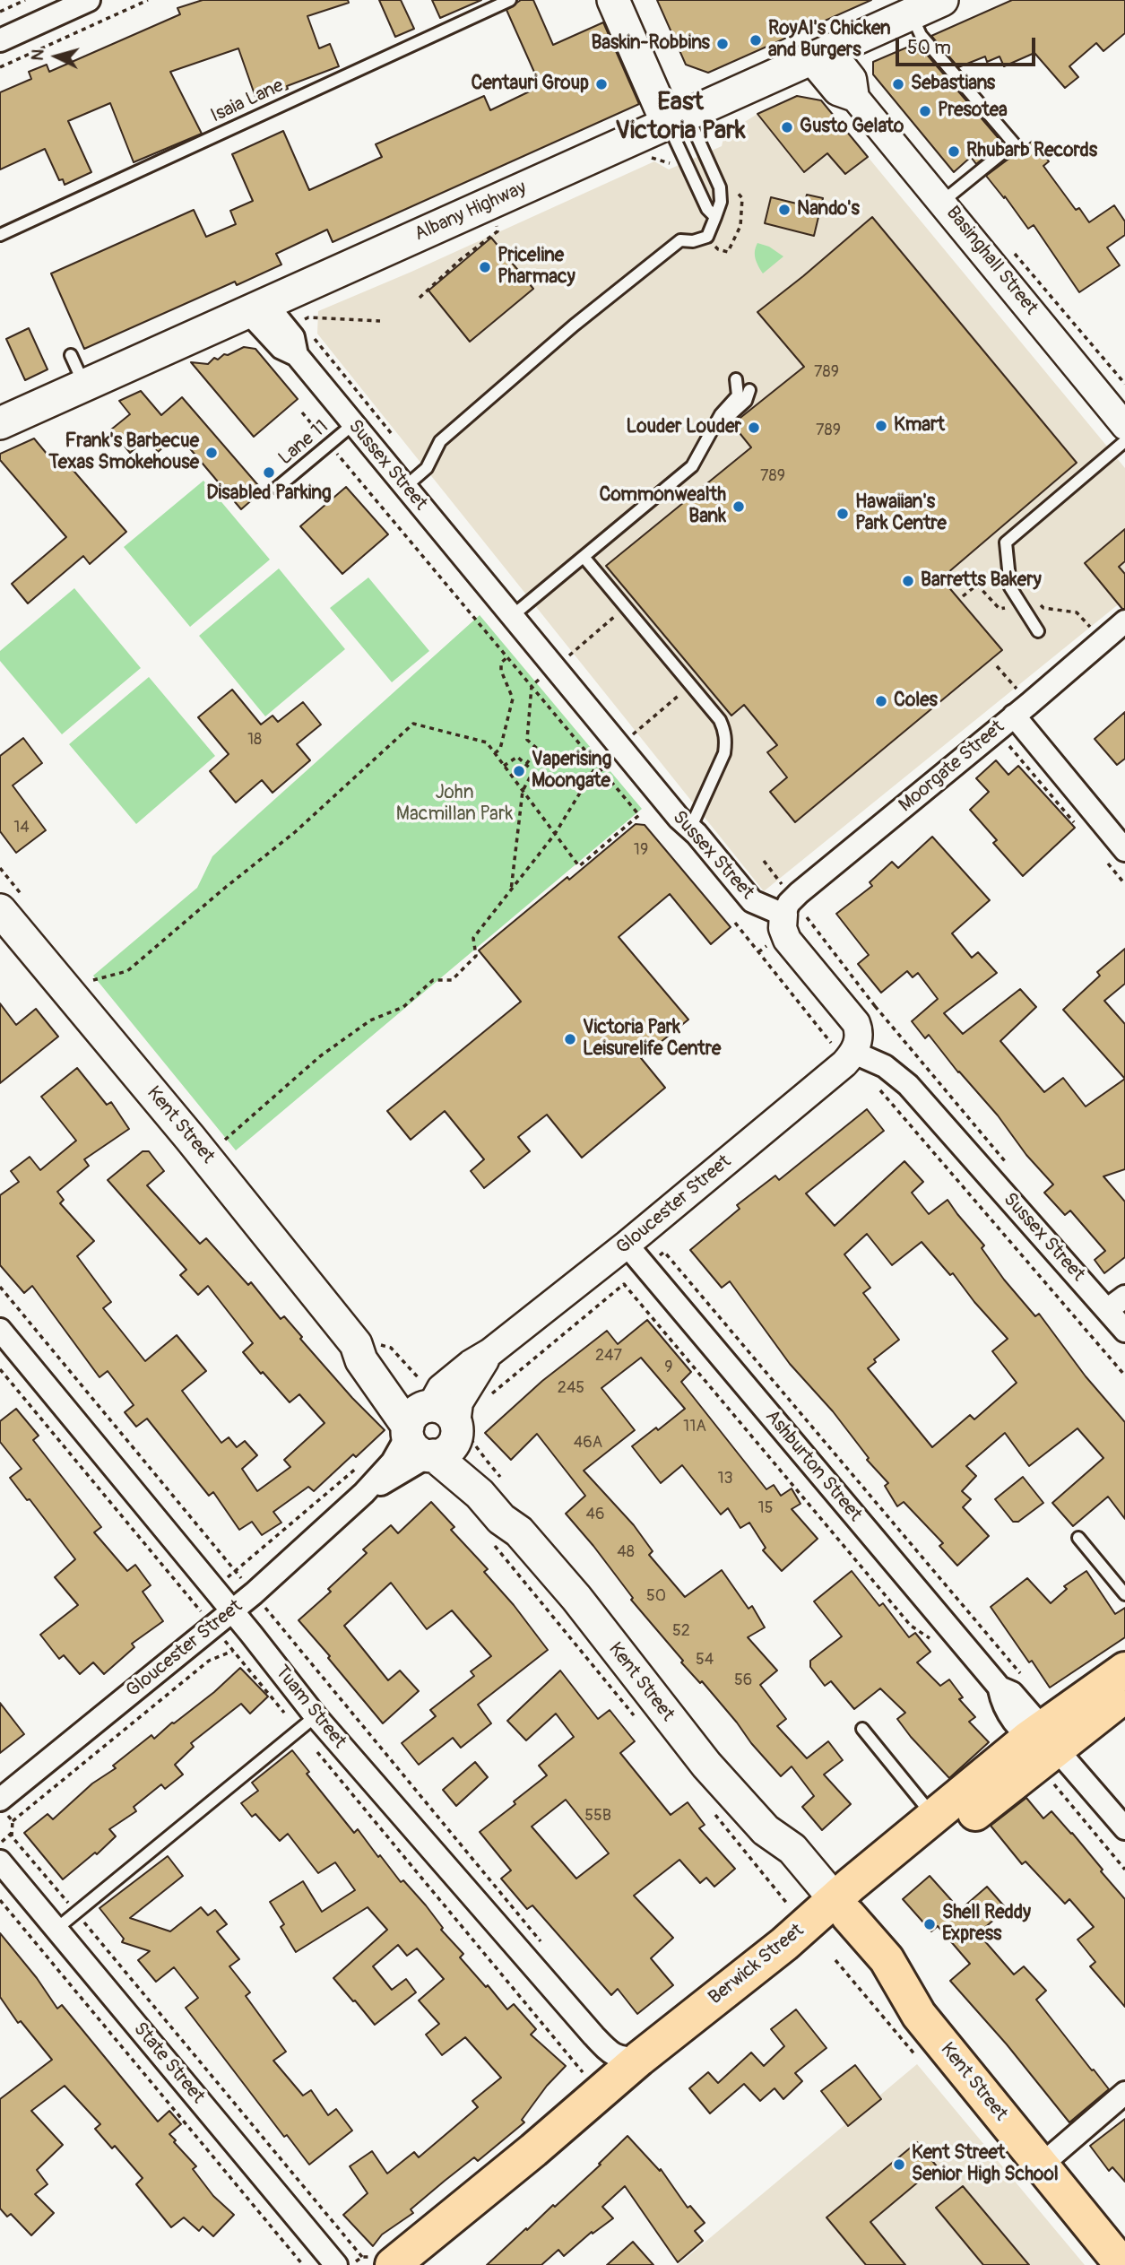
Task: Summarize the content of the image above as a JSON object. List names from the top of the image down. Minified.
{"streets":{"main road":["Albany Highway","Kent Street","Berwick Street"],"street":["Basinghall Street","Sussex Street","Moorgate Street","Gloucester Street","Ashburton Street","Tuam Street","State Street"],"lane":["Isaia Lane","Lane 11"]},"crossings":[["Albany Highway","Basinghall Street"],["Albany Highway","Sussex Street"],["Lane 11","Sussex Street"],["Sussex Street","Moorgate Street"],["Sussex Street","Gloucester Street"],["Kent Street","Gloucester Street"],["Kent Street","Berwick Street"],["Gloucester Street","Ashburton Street"],["Gloucester Street","Tuam Street"],["Ashburton Street","Berwick Street"],["Tuam Street","Berwick Street"]],"districts":["East Victoria Park"],"parks":["John Macmillan Park"],"places":["RoyAl's Chicken and Burgers","Baskin-Robbins","Centauri Group","Sebastians","Presotea","Gusto Gelato","Rhubarb Records","Nando's","Priceline Pharmacy","Kmart","Louder Louder","Frank's Barbecue Texas Smokehouse","Disabled Parking","Commonwealth Bank","Hawaiian's Park Centre","Barretts Bakery","Coles","Vaperising Moongate","Victoria Park Leisurelife Centre","Shell Reddy Express","Kent Street Senior High School"],"house_numbers":["789","789","789","18","14","19","247","9","245","11A","46A","13","15","46","48","50","52","54","56","55B"],"scale_bar":"50 m","north":"left"}
